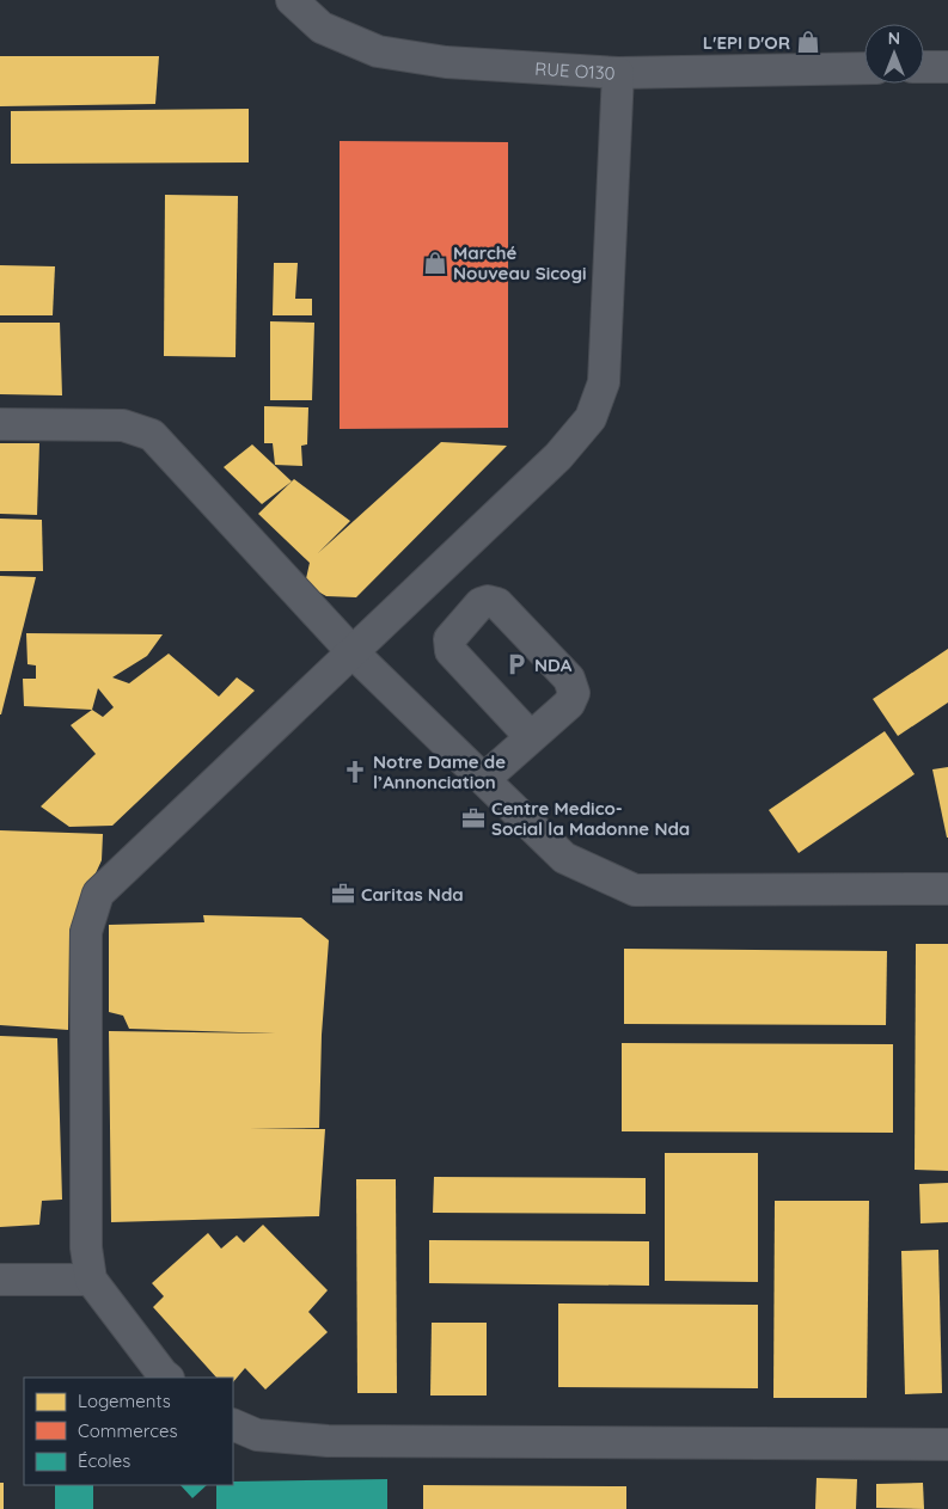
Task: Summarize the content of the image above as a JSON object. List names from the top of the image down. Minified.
{"streets":{"street":["RUE O130"]},"places":{"shop":["L'EPI D'OR","Marché Nouveau Sicogi"],"parking":["NDA"],"church":["Notre Dame de l’Annonciation"],"office":["Centre Medico- Social la Madonne Nda","Caritas Nda"]},"legend":["Logements","Commerces","Écoles"],"north":"top"}
